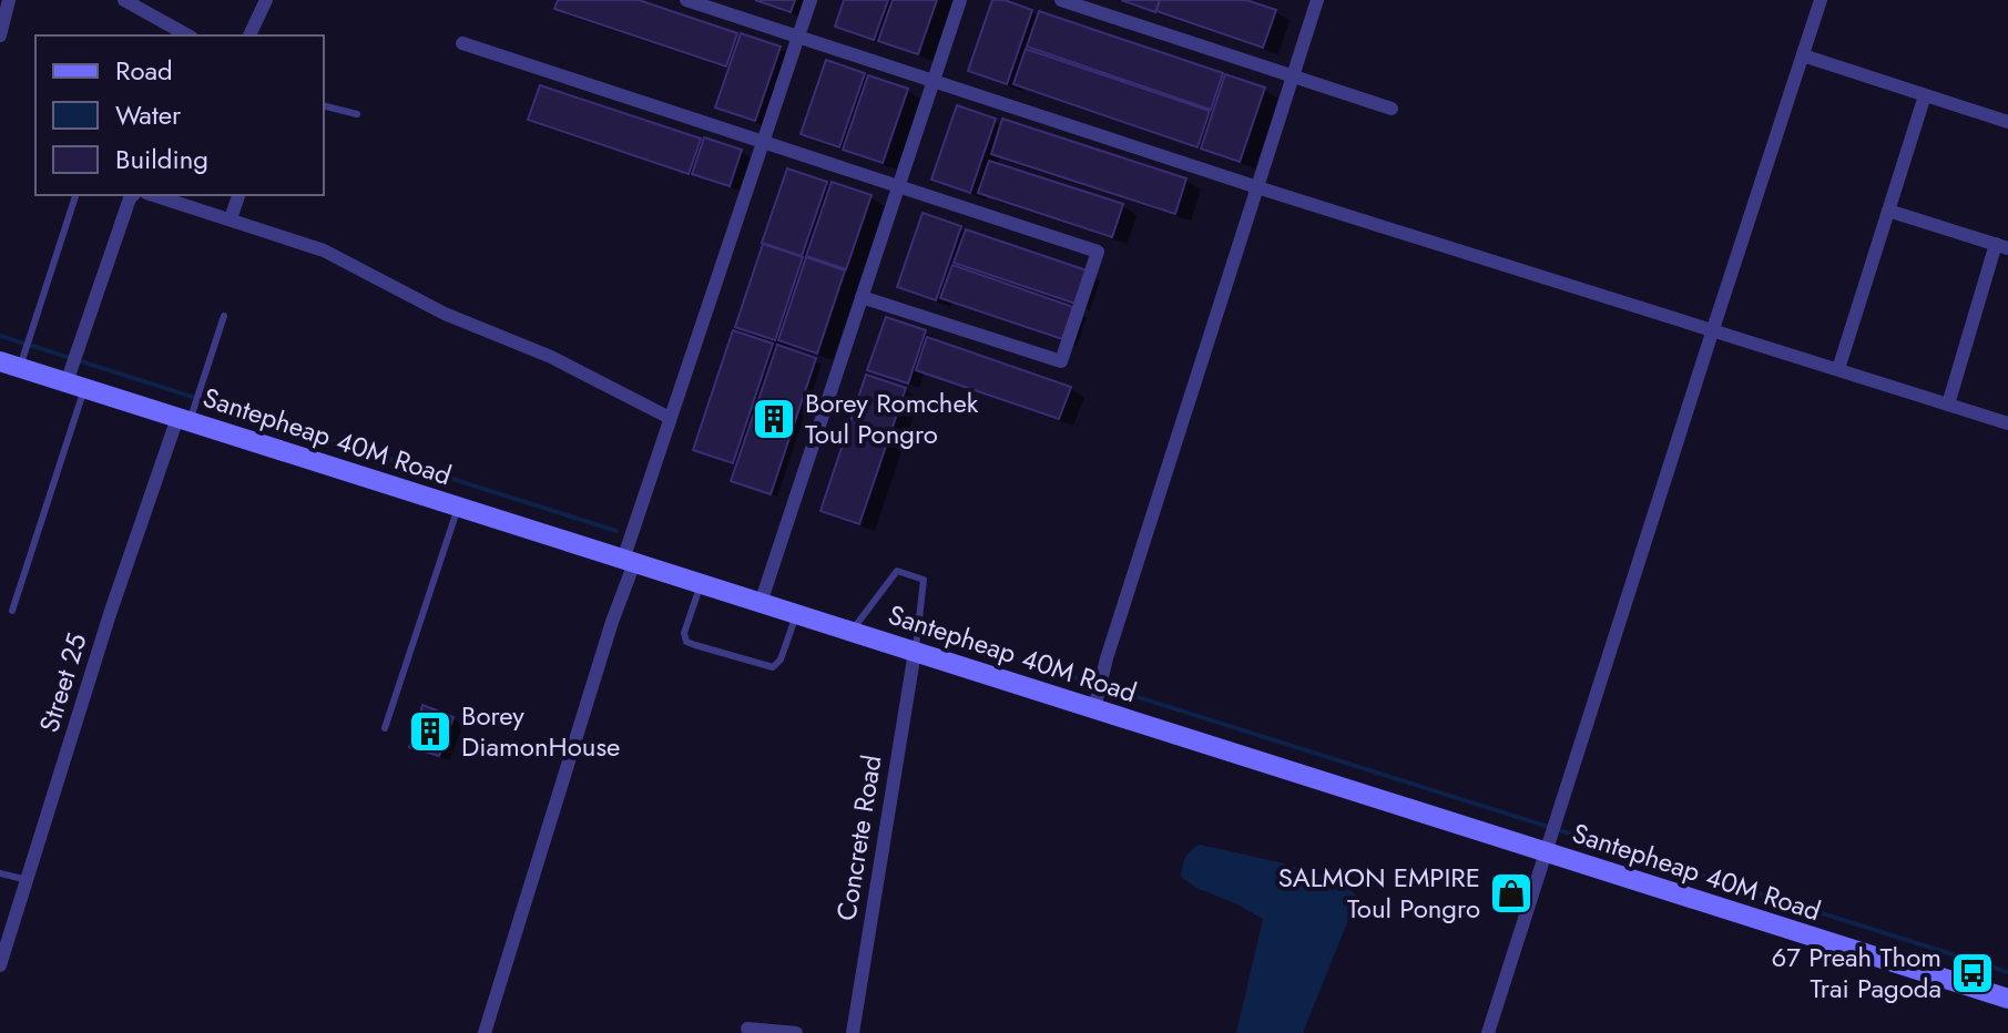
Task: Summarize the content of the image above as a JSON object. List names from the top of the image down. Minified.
{"streets":{"main road":["Santepheap 40M Road"],"street":["Street 25","Concrete Road"]},"crossings":[["Santepheap 40M Road","Street 25"],["Santepheap 40M Road","Concrete Road"]],"places":{"building":["Borey Romchek Toul Pongro","Borey DiamonHouse"],"shop":["SALMON EMPIRE Toul Pongro"],"bus stop":["67 Preah Thom Trai Pagoda"]},"legend":["Road","Water","Building"]}
